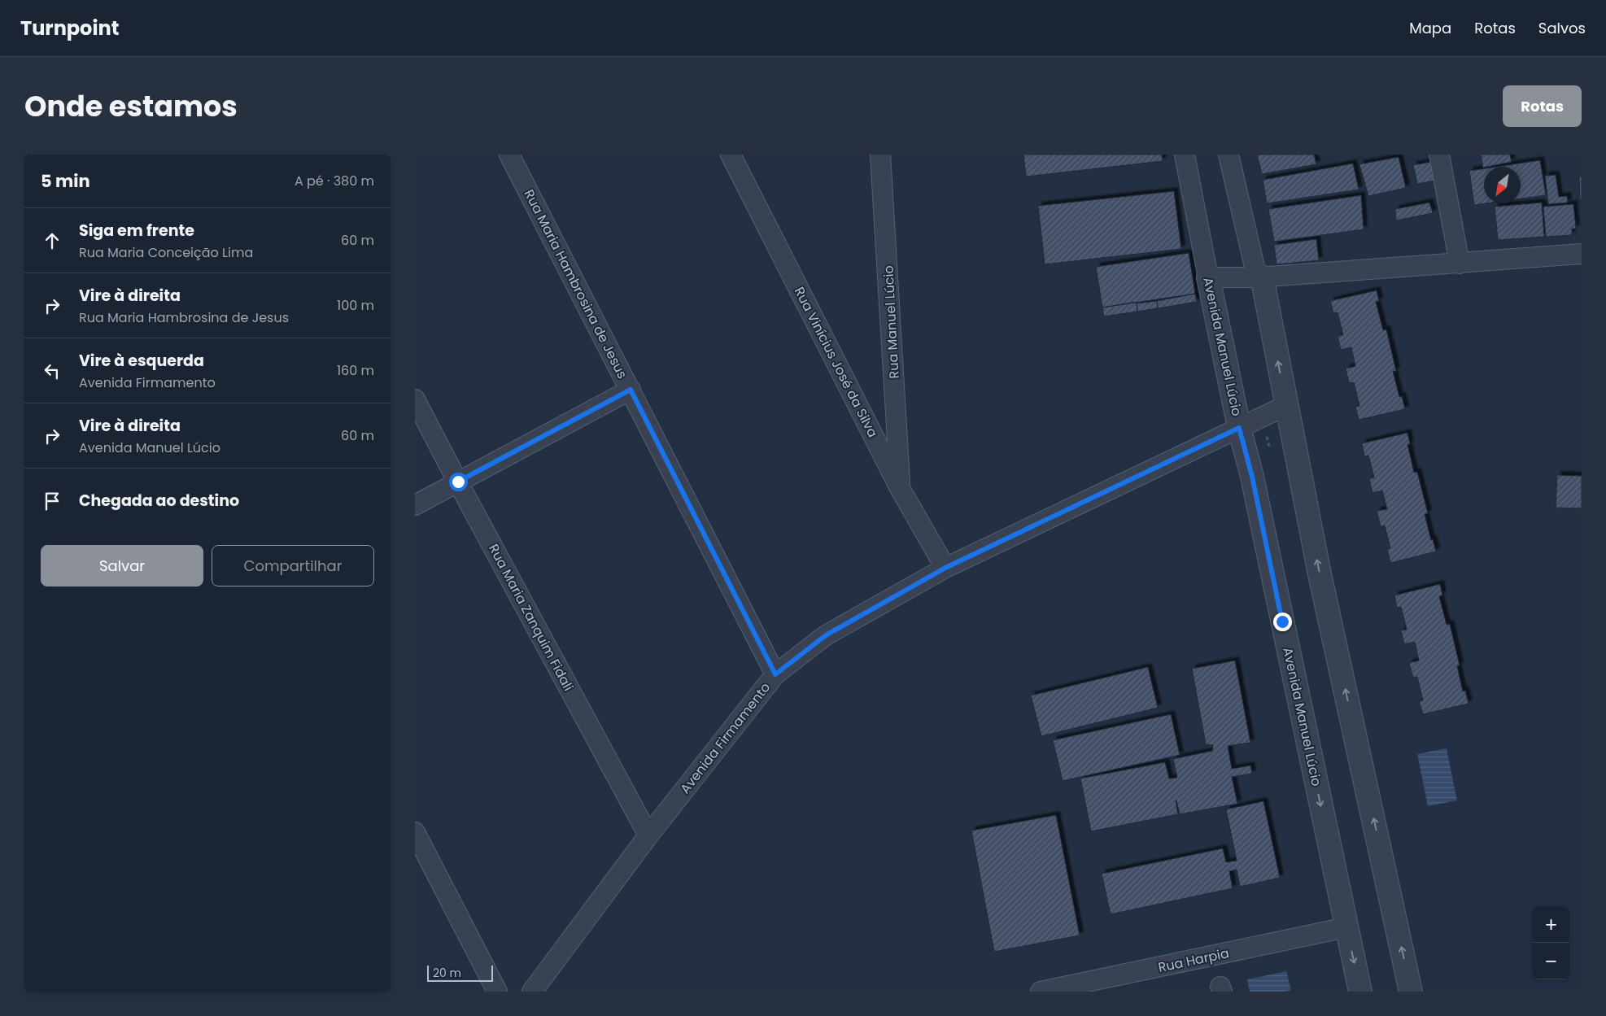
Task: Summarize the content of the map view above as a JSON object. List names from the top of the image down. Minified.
{"streets":{"street":["Rua Maria Hambrosina de Jesus","Rua Manuel Lúcio","Avenida Manuel Lúcio","Rua Vinícius José da Silva","Rua Maria Zanquim Fidali","Avenida Firmamento","Rua Harpia"]},"crossings":[["Rua Maria Hambrosina de Jesus","Avenida Firmamento"],["Rua Manuel Lúcio","Rua Vinícius José da Silva"],["Avenida Manuel Lúcio","Avenida Firmamento"],["Avenida Manuel Lúcio","Rua Harpia"],["Rua Vinícius José da Silva","Avenida Firmamento"],["Rua Maria Zanquim Fidali","Avenida Firmamento"]],"scale_bar":"20 m","north":"bottom left","page":{"header":"Turnpoint","nav":["Mapa","Rotas","Salvos"],"title":"Onde estamos","buttons":["Rotas",["Salvar","Compartilhar"]],"heading":["5 min","A pé · 380 m"],"list":[["Siga em frente","Rua Maria Conceição Lima","60 m"],["Vire à direita","Rua Maria Hambrosina de Jesus","100 m"],["Vire à esquerda","Avenida Firmamento","160 m"],["Vire à direita","Avenida Manuel Lúcio","60 m"],"Chegada ao destino"],"map_buttons":["+","−"],"scale":"20 m"}}
